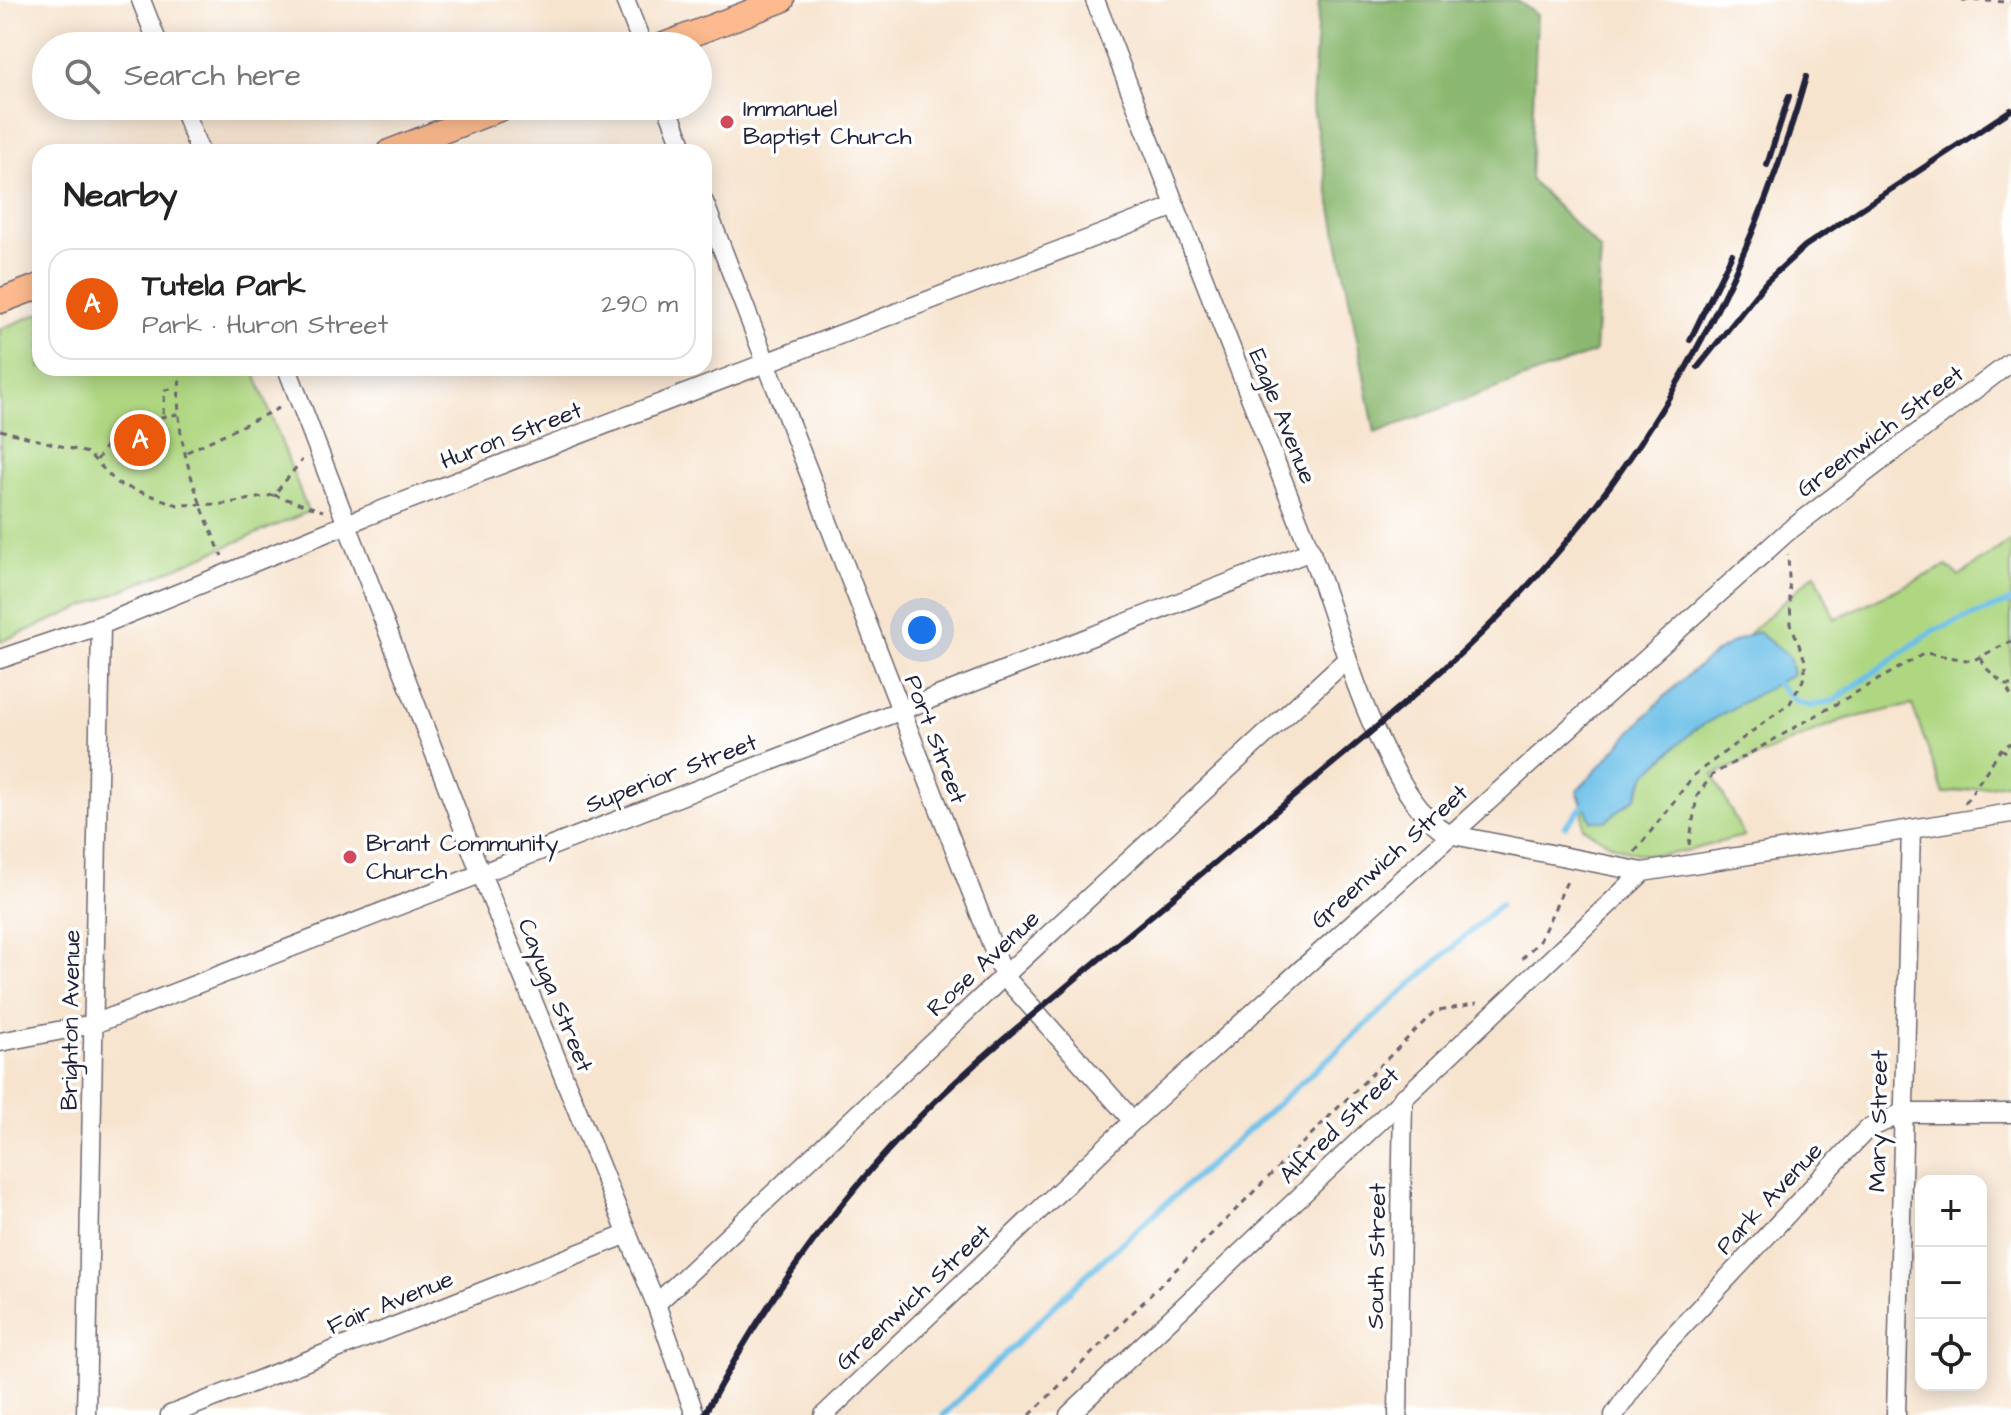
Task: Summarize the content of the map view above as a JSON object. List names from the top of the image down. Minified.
{"streets":{"street":["Eagle Avenue","Greenwich Street","Huron Street","Port Street","Superior Street","Rose Avenue","Cayuga Street","Brighton Avenue","Mary Street","Alfred Street","Park Avenue","South Street","Fair Avenue"]},"crossings":[["Eagle Avenue","Greenwich Street"],["Eagle Avenue","Huron Street"],["Eagle Avenue","Superior Street"],["Eagle Avenue","Rose Avenue"],["Greenwich Street","Port Street"],["Huron Street","Port Street"],["Huron Street","Cayuga Street"],["Huron Street","Brighton Avenue"],["Port Street","Superior Street"],["Port Street","Rose Avenue"],["Superior Street","Cayuga Street"],["Superior Street","Brighton Avenue"],["Rose Avenue","Cayuga Street"],["Cayuga Street","Fair Avenue"],["Mary Street","Park Avenue"],["Alfred Street","South Street"]],"places":["Immanuel Baptist Church","Brant Community Church"],"page":{"search":"Search here","heading":"Nearby","list":[{"mark":"A","name":"Tutela Park","note":"Park · Huron Street","value":"290 m"}],"pins":"A","map_buttons":["+","−"]}}
